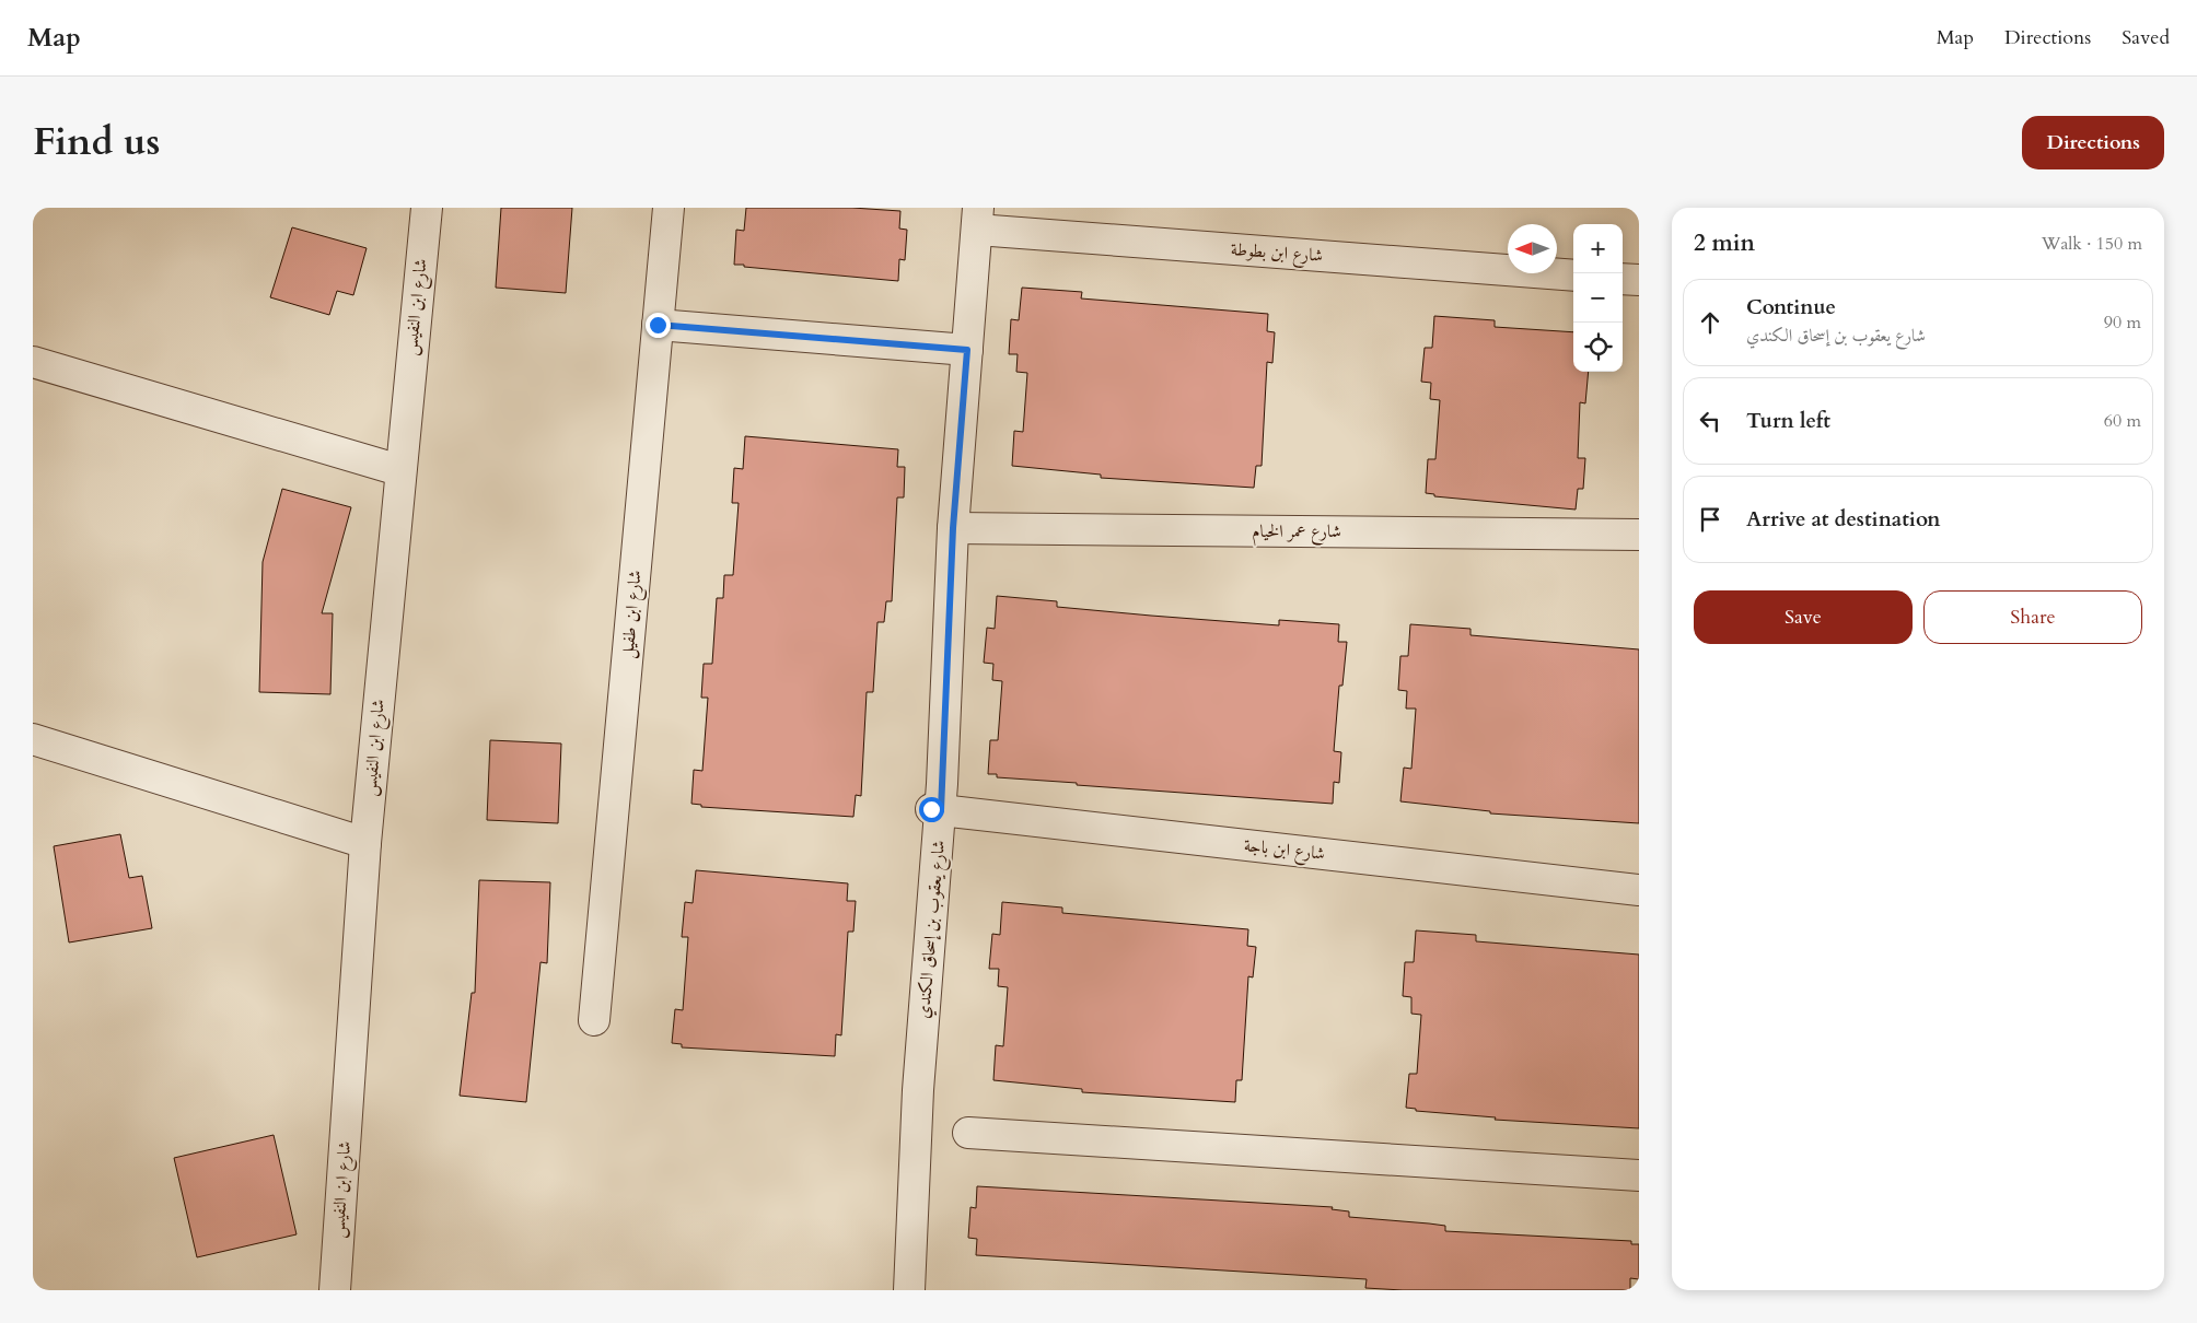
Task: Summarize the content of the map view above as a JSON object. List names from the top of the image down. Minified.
{"streets":{"street":["شارع ابن بطوطة","شارع ابن النفيس","شارع عمر الخيام","شارع ابن طفيل","شارع ابن باجة","شارع يعقوب بن إسحاق الكندي"]},"crossings":[["شارع ابن بطوطة","شارع يعقوب بن إسحاق الكندي"],["شارع عمر الخيام","شارع يعقوب بن إسحاق الكندي"],["شارع ابن باجة","شارع يعقوب بن إسحاق الكندي"]],"north":"left","page":{"header":"Map","nav":["Map","Directions","Saved"],"title":"Find us","buttons":["Directions",["Save","Share"]],"heading":["2 min","Walk · 150 m"],"map_buttons":["+","−"],"list":[["Continue","شارع يعقوب بن إسحاق الكندي","90 m"],["Turn left","60 m"],"Arrive at destination"]}}
